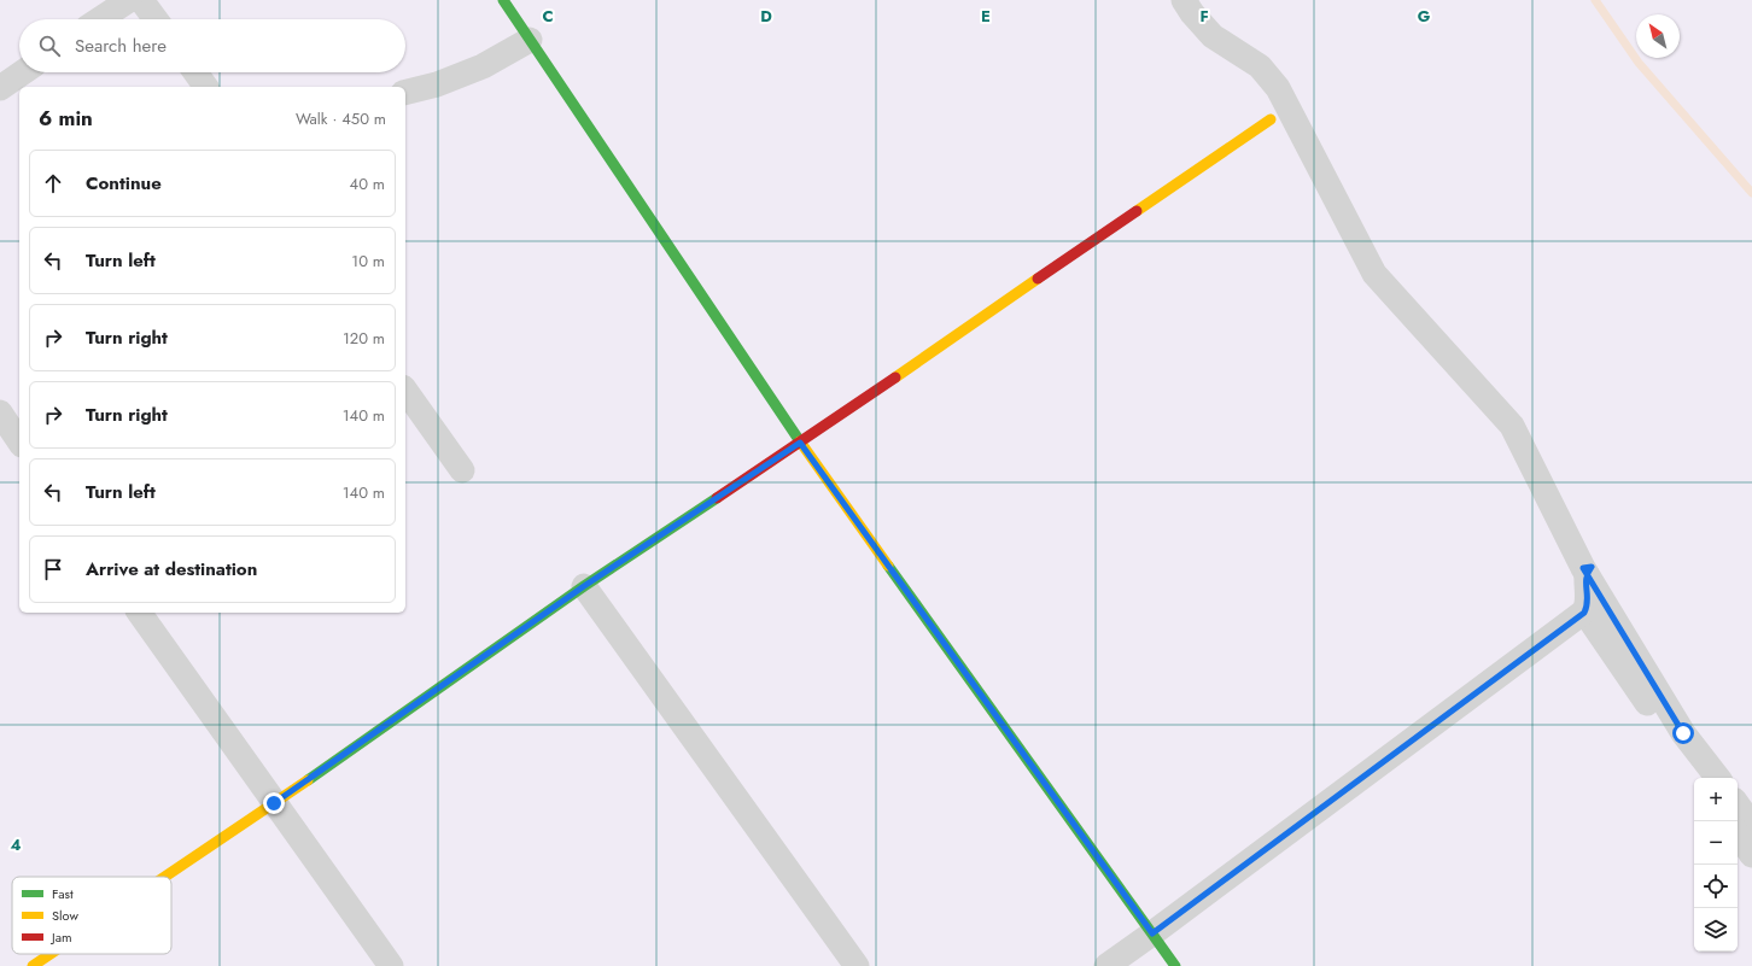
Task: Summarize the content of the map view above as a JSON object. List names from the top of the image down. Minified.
{"legend":["Fast","Slow","Jam"],"north":"top left","page":{"search":"Search here","heading":["6 min","Walk · 450 m"],"list":[["Continue","40 m"],["Turn left","10 m"],["Turn right","120 m"],["Turn right","140 m"],["Turn left","140 m"],"Arrive at destination"],"map_buttons":["+","−"]},"grid":{"columns":["C","D","E","F","G"],"rows":["4"]}}
